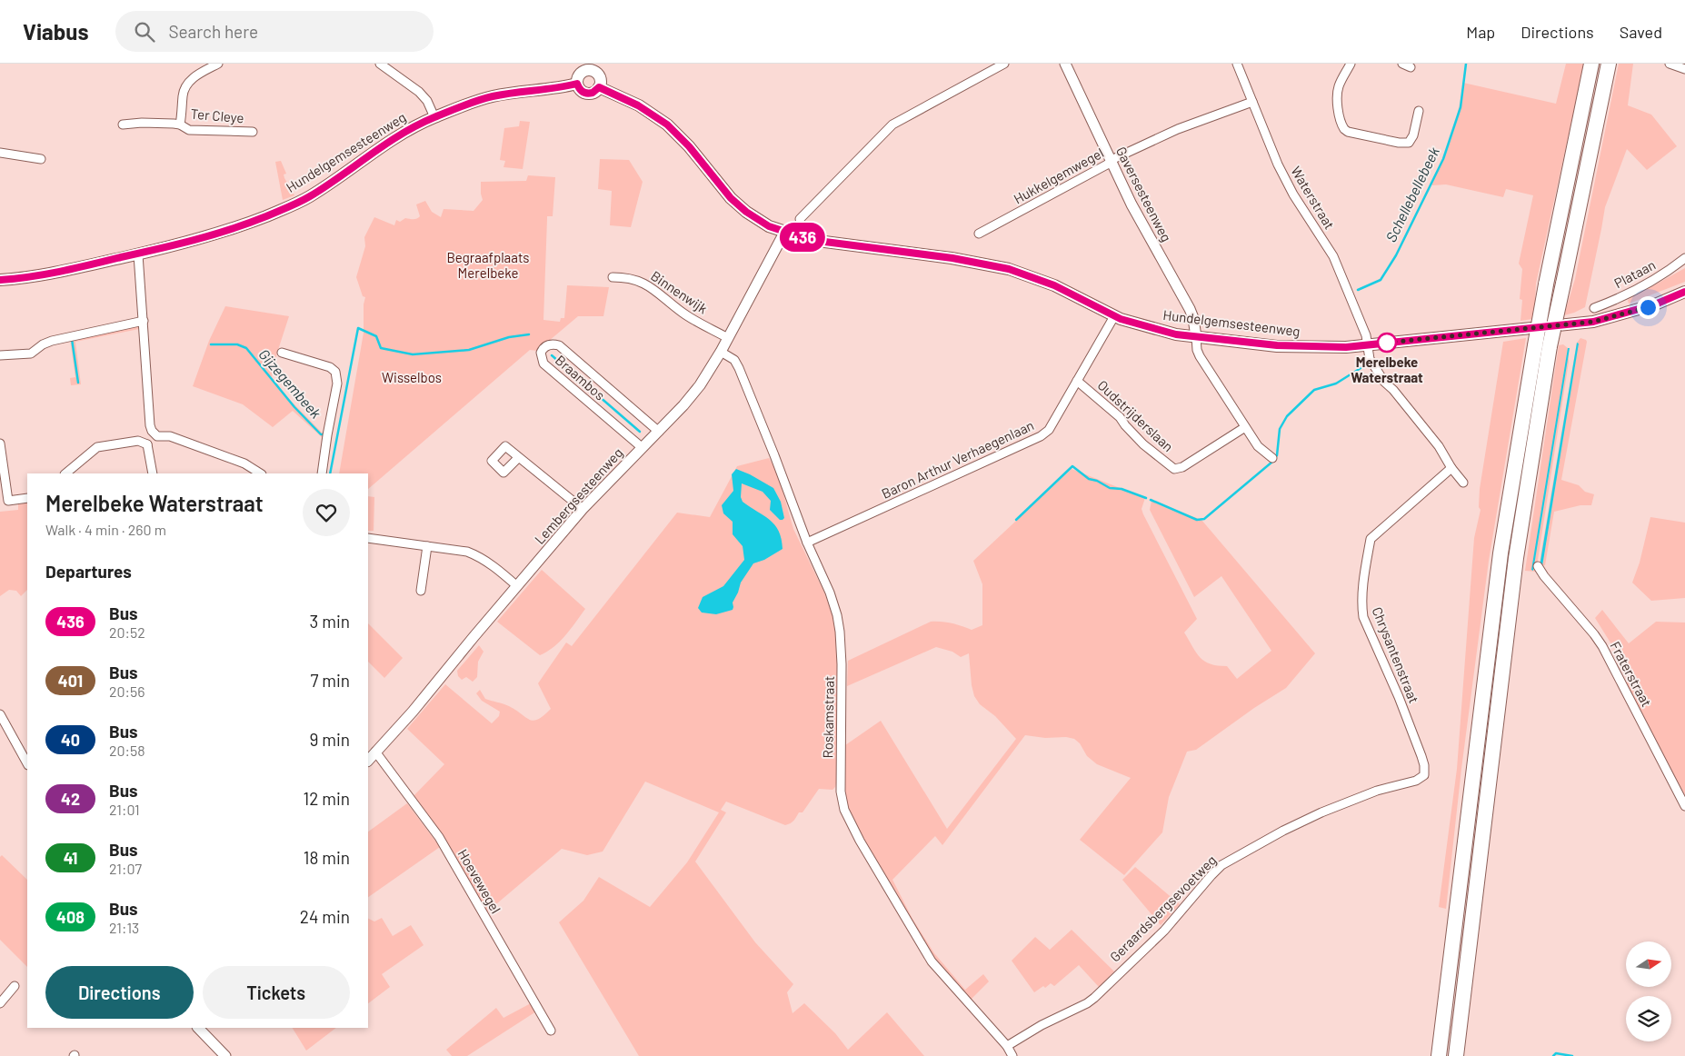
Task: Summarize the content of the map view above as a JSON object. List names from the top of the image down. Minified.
{"streets":{"main road":["Hundelgemsesteenweg"],"street":["Ter Cleye","Hukkelgemwegel","Gaversesteenweg","Waterstraat","Plataan","Binnenwijk","Braambos","Oudstrijderslaan","Baron Arthur Verhaegenlaan","Lembergsesteenweg","Chrysantenstraat","Fraterstraat","Roskamstraat","Hoevewegel","Geraardsbergsevoetweg"]},"crossings":[["Hundelgemsesteenweg","Gaversesteenweg"],["Hundelgemsesteenweg","Waterstraat"],["Hundelgemsesteenweg","Baron Arthur Verhaegenlaan"],["Hundelgemsesteenweg","Lembergsesteenweg"],["Hukkelgemwegel","Gaversesteenweg"],["Hukkelgemwegel","Waterstraat"],["Binnenwijk","Lembergsesteenweg"],["Braambos","Lembergsesteenweg"],["Oudstrijderslaan","Baron Arthur Verhaegenlaan"],["Baron Arthur Verhaegenlaan","Roskamstraat"],["Lembergsesteenweg","Roskamstraat"],["Lembergsesteenweg","Hoevewegel"],["Chrysantenstraat","Geraardsbergsevoetweg"],["Roskamstraat","Geraardsbergsevoetweg"]],"water":["Schellebellebeek","Gijzegembeek"],"parks":["Begraafplaats Merelbeke","Wisselbos"],"places":["Merelbeke Waterstraat"],"lines":["bus line 436"],"north":"right","page":{"header":"Viabus","search":"Search here","nav":["Map","Directions","Saved"],"on_map":"436","heading":[["Merelbeke Waterstraat","Walk · 4 min · 260 m"],"Departures"],"list":[{"mark":"436","name":"Bus","note":"20:52","value":"3 min"},{"mark":"401","name":"Bus","note":"20:56","value":"7 min"},{"mark":"40","name":"Bus","note":"20:58","value":"9 min"},{"mark":"42","name":"Bus","note":"21:01","value":"12 min"},{"mark":"41","name":"Bus","note":"21:07","value":"18 min"},{"mark":"408","name":"Bus","note":"21:13","value":"24 min"}],"buttons":["Directions","Tickets"]}}
